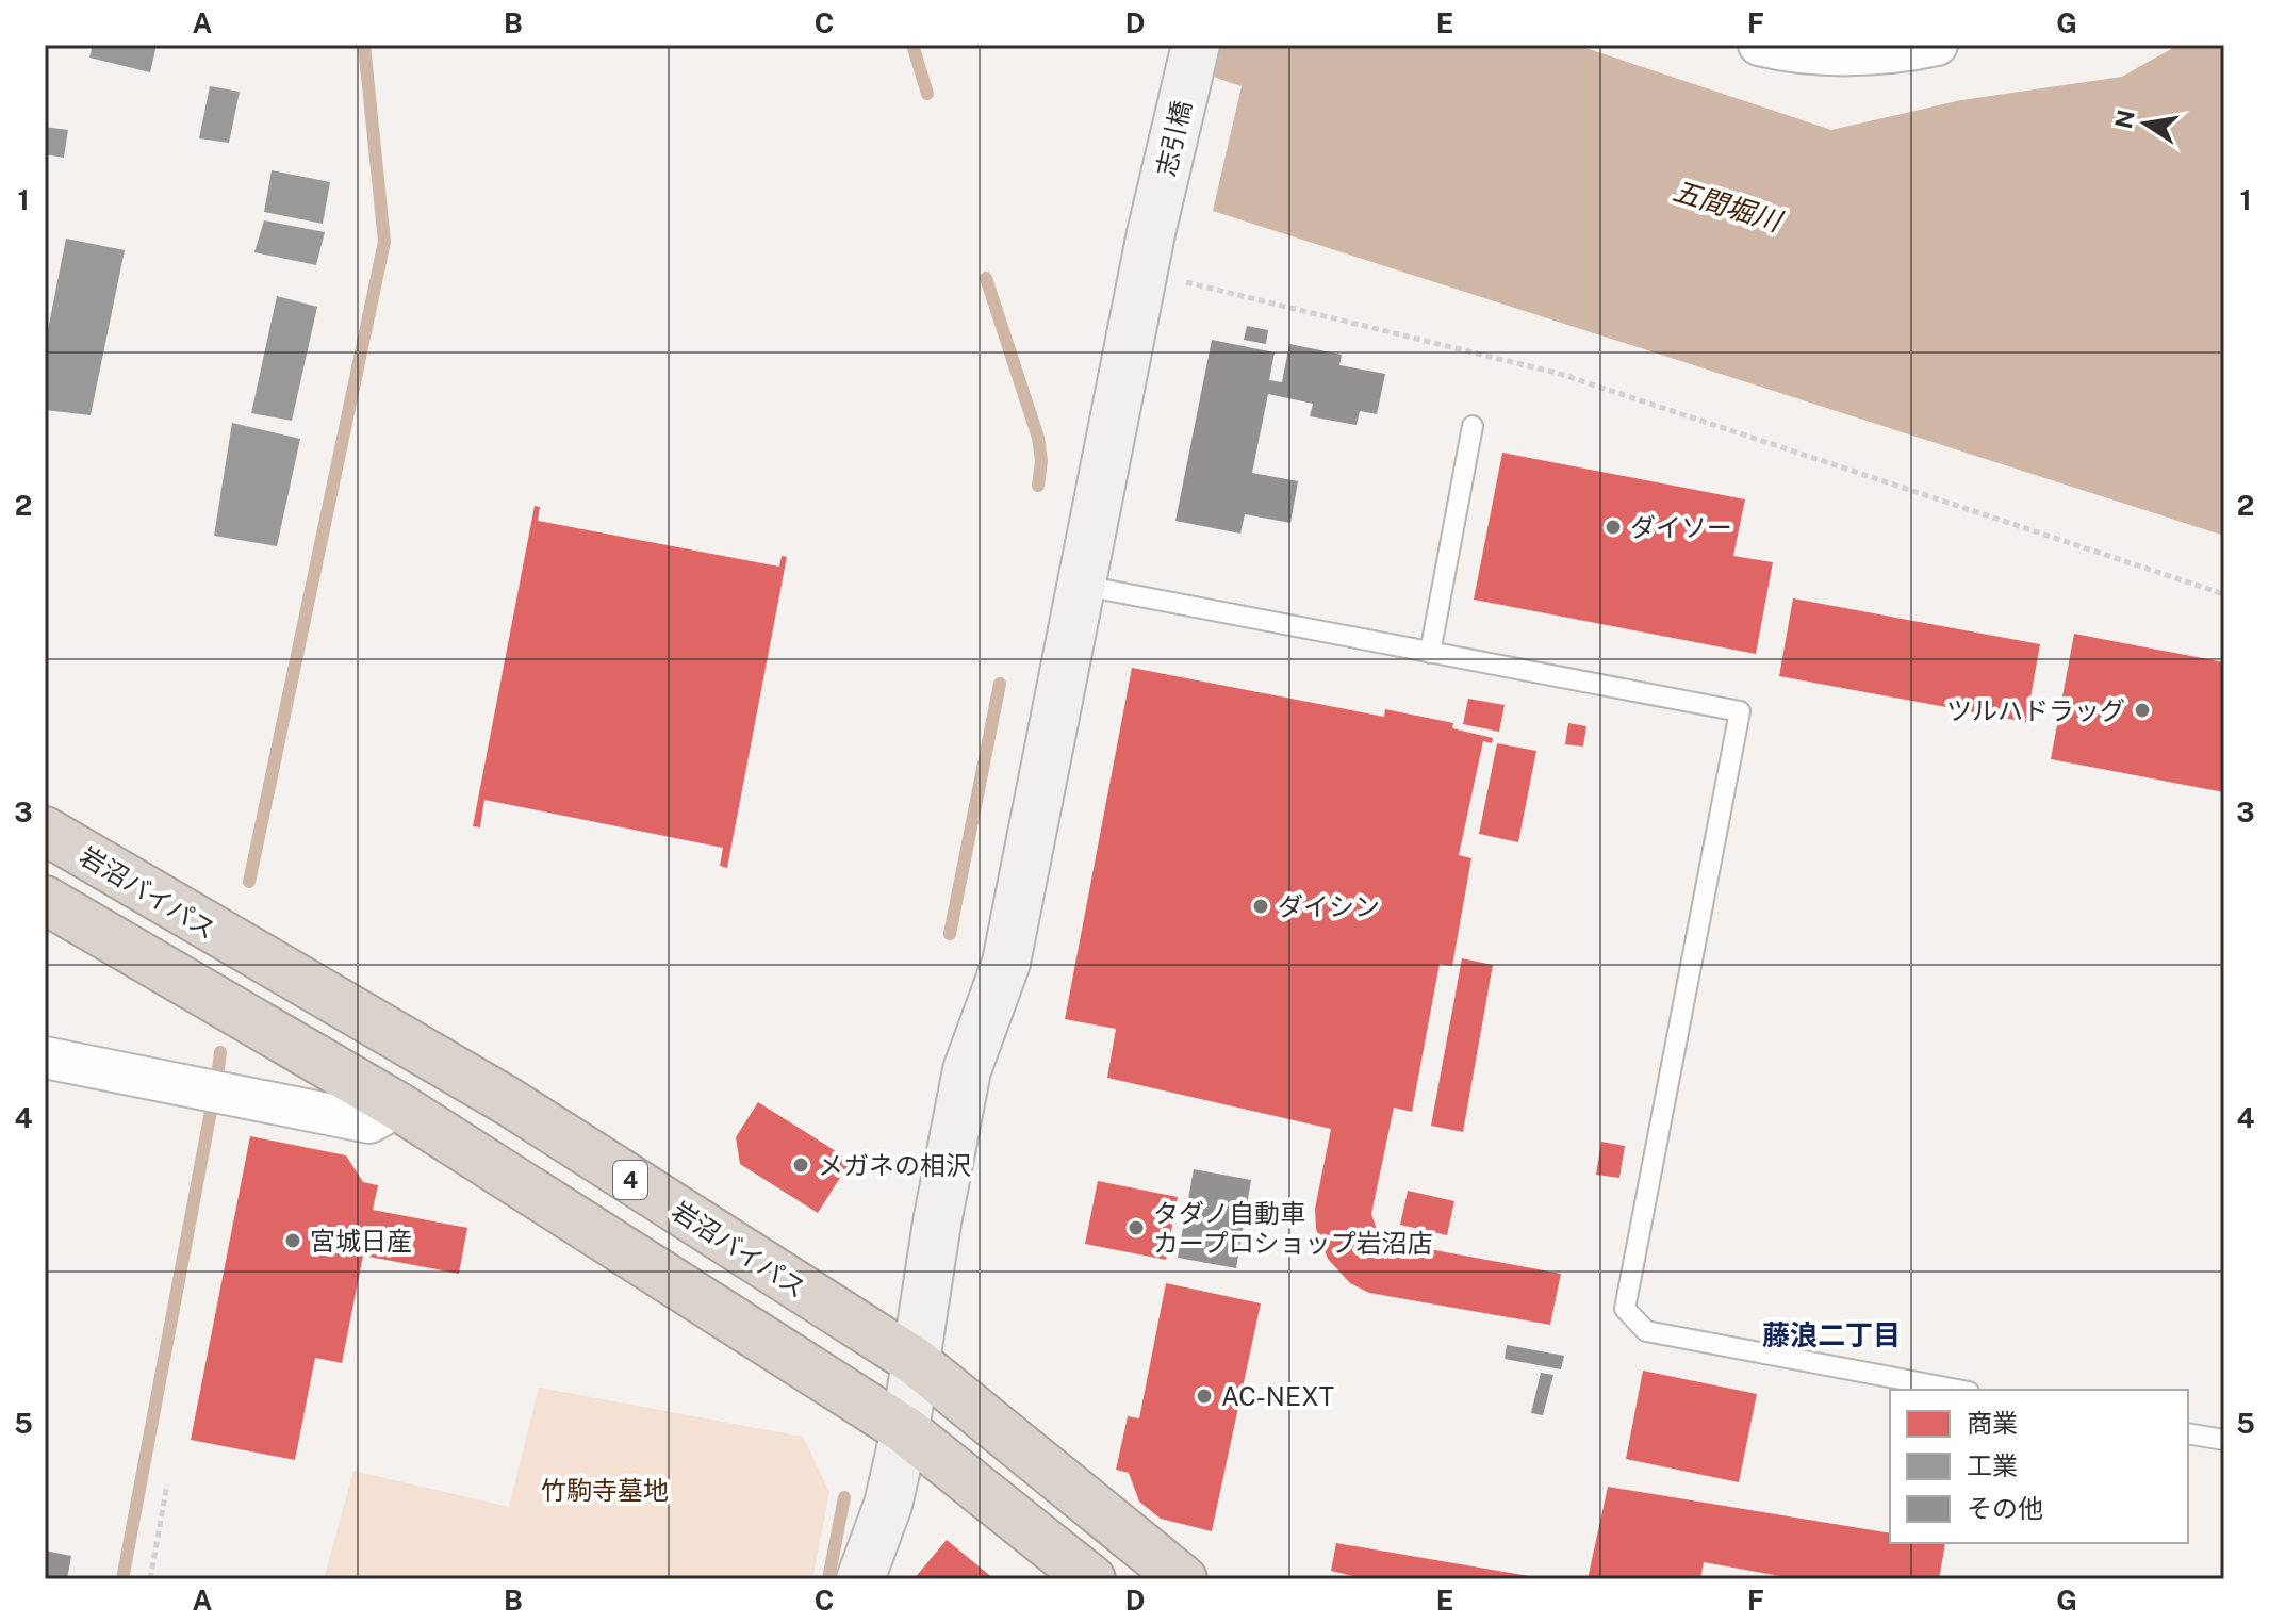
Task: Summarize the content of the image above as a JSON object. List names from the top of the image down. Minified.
{"streets":{"highway":["岩沼バイパス","4"],"street":["志引橋"]},"crossings":[["志引橋","岩沼バイパス"],["志引橋","4"]],"districts":["藤浪二丁目"],"water":["五間堀川"],"parks":["竹駒寺墓地"],"places":["ダイソー","ツルハドラッグ","ダイシン","メガネの相沢","タダノ自動車 カープロショップ岩沼店","宮城日産","AC-NEXT"],"legend":["商業","工業","その他"],"north":"left","grid":{"columns":["A","B","C","D","E","F","G"],"rows":["1","2","3","4","5"]}}
